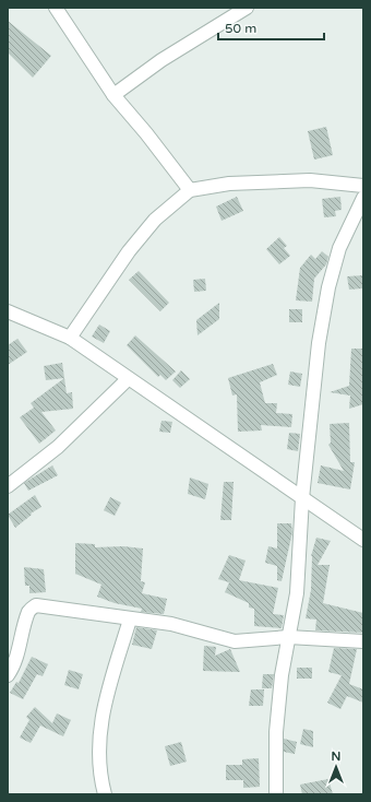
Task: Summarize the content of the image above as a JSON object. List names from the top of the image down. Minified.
{"scale_bar":"50 m","north":"top"}
